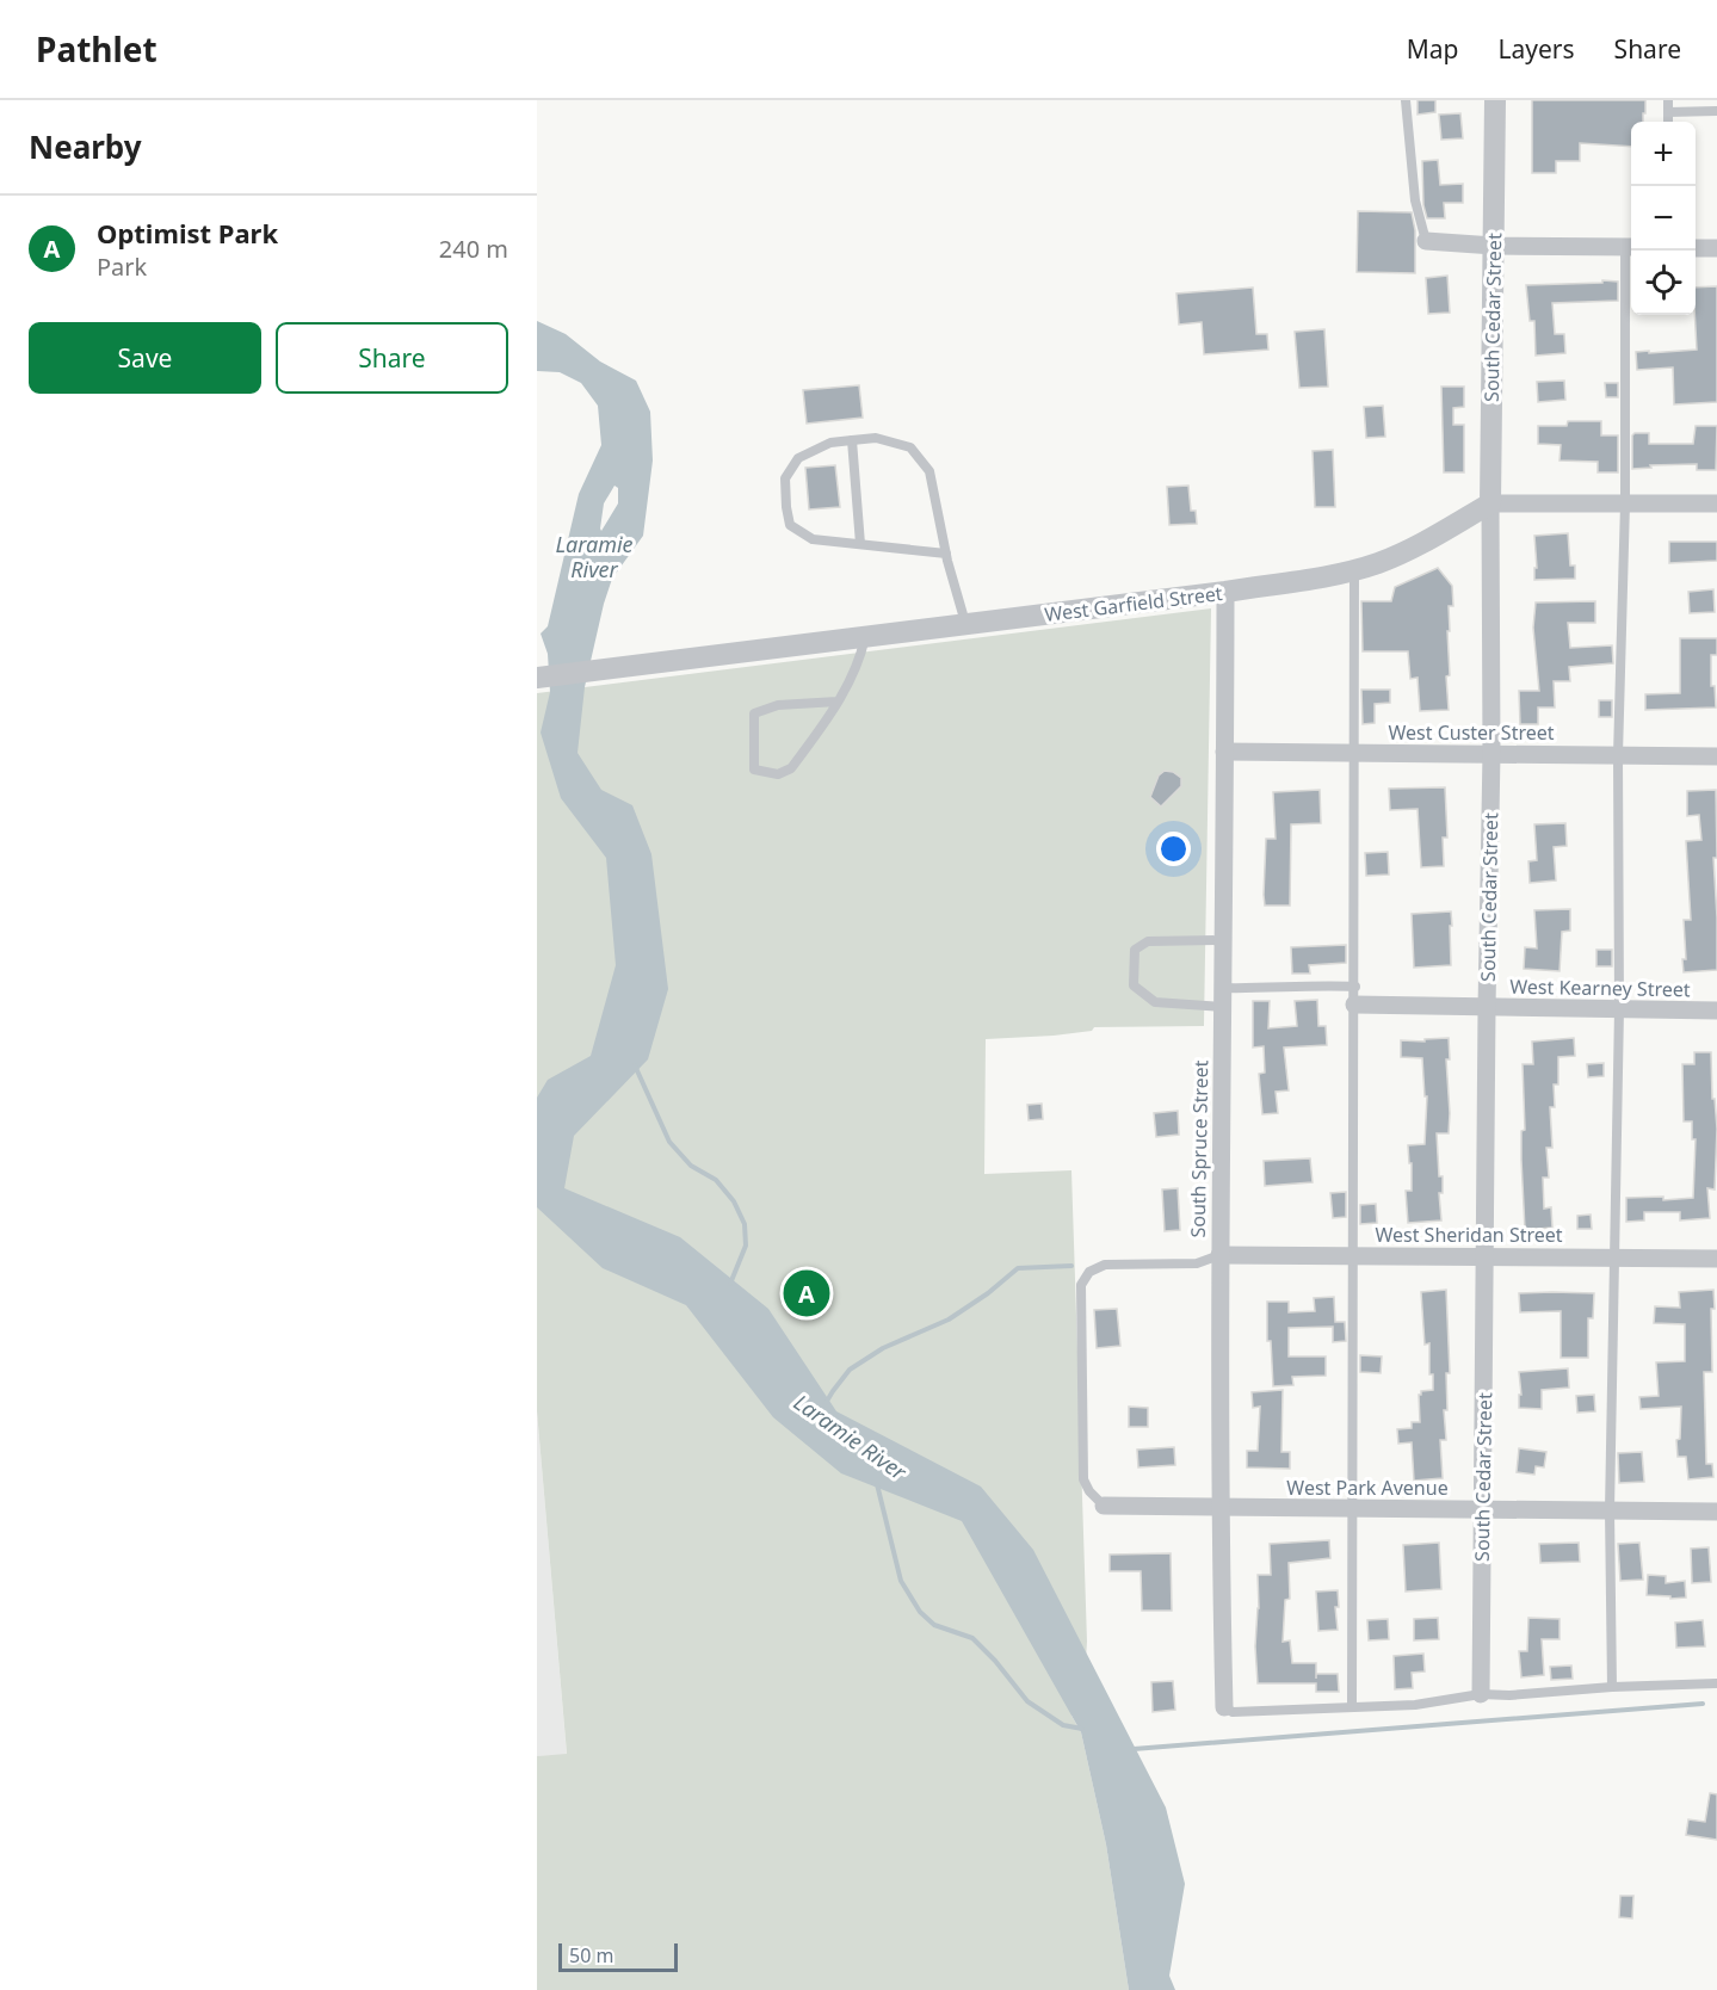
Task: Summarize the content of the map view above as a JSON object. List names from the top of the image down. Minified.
{"streets":{"street":["South Cedar Street","West Garfield Street","West Custer Street","West Kearney Street","South Spruce Street","West Sheridan Street","West Park Avenue"]},"crossings":[["South Cedar Street","West Garfield Street"],["South Cedar Street","West Custer Street"],["South Cedar Street","West Kearney Street"],["South Cedar Street","West Sheridan Street"],["South Cedar Street","West Park Avenue"],["West Garfield Street","South Spruce Street"],["West Custer Street","South Spruce Street"],["South Spruce Street","West Sheridan Street"],["South Spruce Street","West Park Avenue"]],"water":["Laramie River"],"scale_bar":"50 m","page":{"header":"Pathlet","nav":["Map","Layers","Share"],"heading":"Nearby","map_buttons":["+","−"],"list":[{"mark":"A","name":"Optimist Park","note":"Park","value":"240 m"}],"buttons":["Save","Share"],"pins":"A","scale":"50 m"}}
